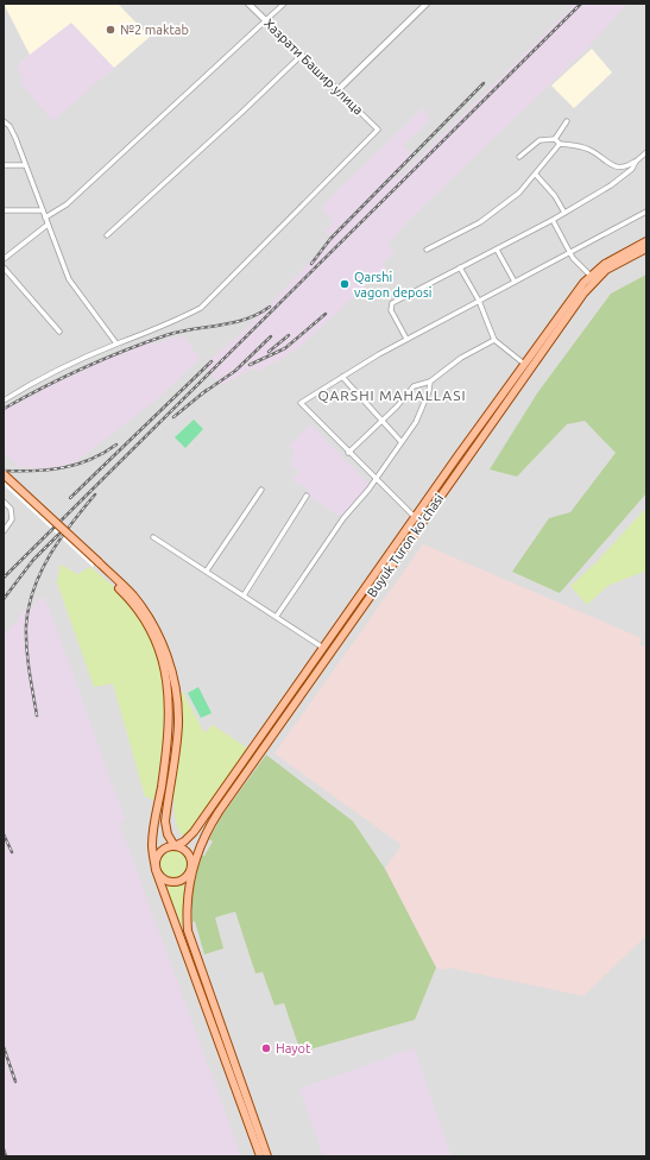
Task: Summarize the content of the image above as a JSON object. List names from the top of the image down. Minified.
{"streets":{"main road":["Buyuk Turon ko'chasi"],"street":["Хазрати Башир улица"]},"districts":["QARSHI MAHALLASI"],"places":["№2 maktab","Qarshi vagon deposi","Hayot"]}
